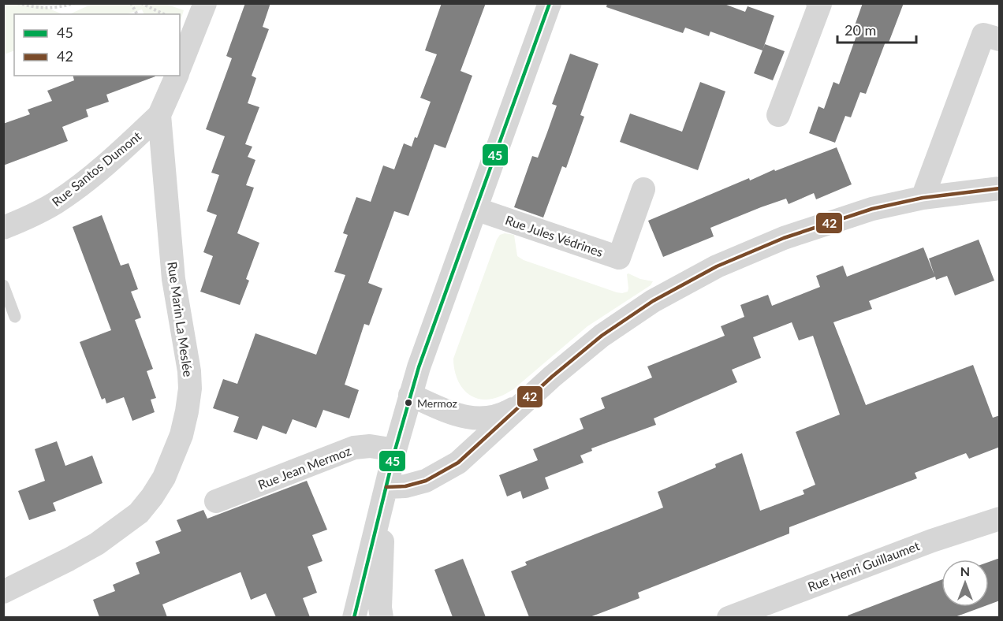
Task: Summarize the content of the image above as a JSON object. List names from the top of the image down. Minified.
{"streets":{"street":["Rue Santos Dumont","Rue Jules Védrines","Rue Marin La Meslée","Rue Jean Mermoz","Rue Henri Guillaumet"]},"crossings":[["Rue Santos Dumont","Rue Marin La Meslée"]],"places":["Mermoz"],"lines":["transit line 45","transit line 42"],"legend":["45","42"],"scale_bar":"20 m","north":"top"}
